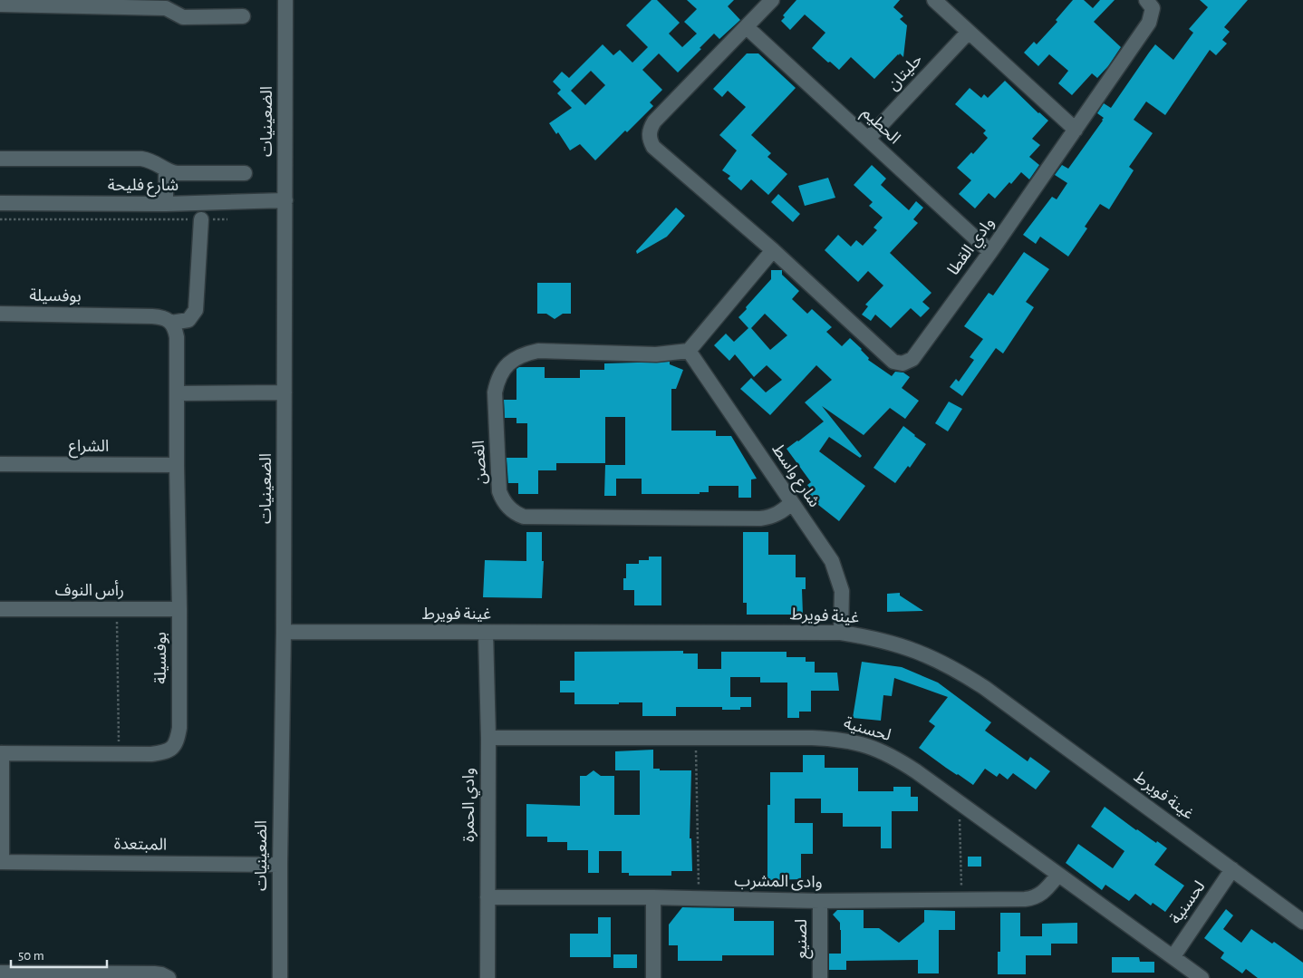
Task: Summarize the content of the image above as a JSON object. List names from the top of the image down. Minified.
{"streets":{"street":["حليتان","الضعينيات","الحطيم","شارع فليحة","وادي القطا","بوفسيلة","الشراع","الغصن","شارع واسط","رأس النوف","غينة فويرط","لحسنية","وادي الحمرة","المبتعدة","وادى المشرب","لصنيع"]},"crossings":[["حليتان","الحطيم"],["الضعينيات","شارع فليحة"],["الضعينيات","غينة فويرط"],["الضعينيات","المبتعدة"],["الحطيم","وادي القطا"],["بوفسيلة","الشراع"],["بوفسيلة","رأس النوف"],["بوفسيلة","المبتعدة"],["الغصن","شارع واسط"],["شارع واسط","غينة فويرط"],["غينة فويرط","لحسنية"],["غينة فويرط","وادي الحمرة"],["لحسنية","وادي الحمرة"],["لحسنية","وادى المشرب"],["وادي الحمرة","وادى المشرب"],["وادى المشرب","لصنيع"]],"scale_bar":"50 m"}
